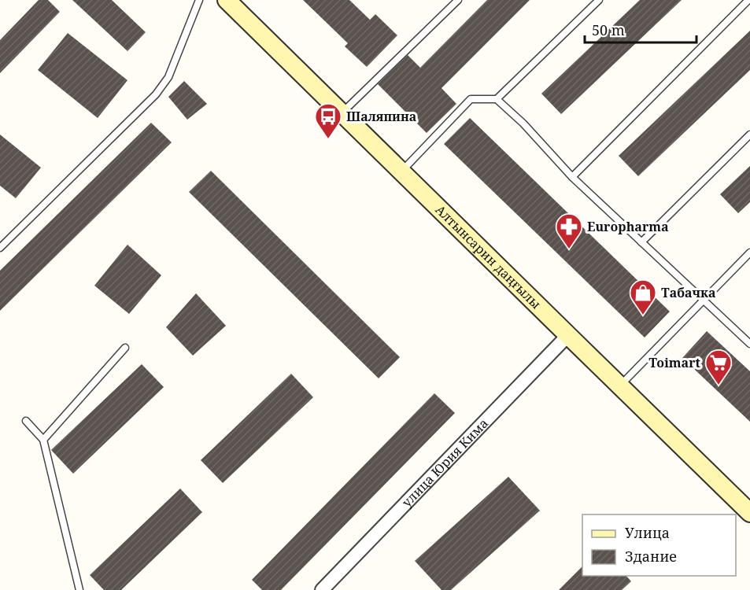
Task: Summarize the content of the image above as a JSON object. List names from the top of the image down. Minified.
{"streets":{"main road":["Алтынсарин даңғылы"],"street":["улица Юрия Кима"]},"crossings":[["Алтынсарин даңғылы","улица Юрия Кима"]],"places":{"bus stop":["Шаляпина"],"pharmacy":["Europharma"],"shop":["Табачка"],"supermarket":["Toimart"]},"legend":["Улица","Здание"],"scale_bar":"50 m"}
